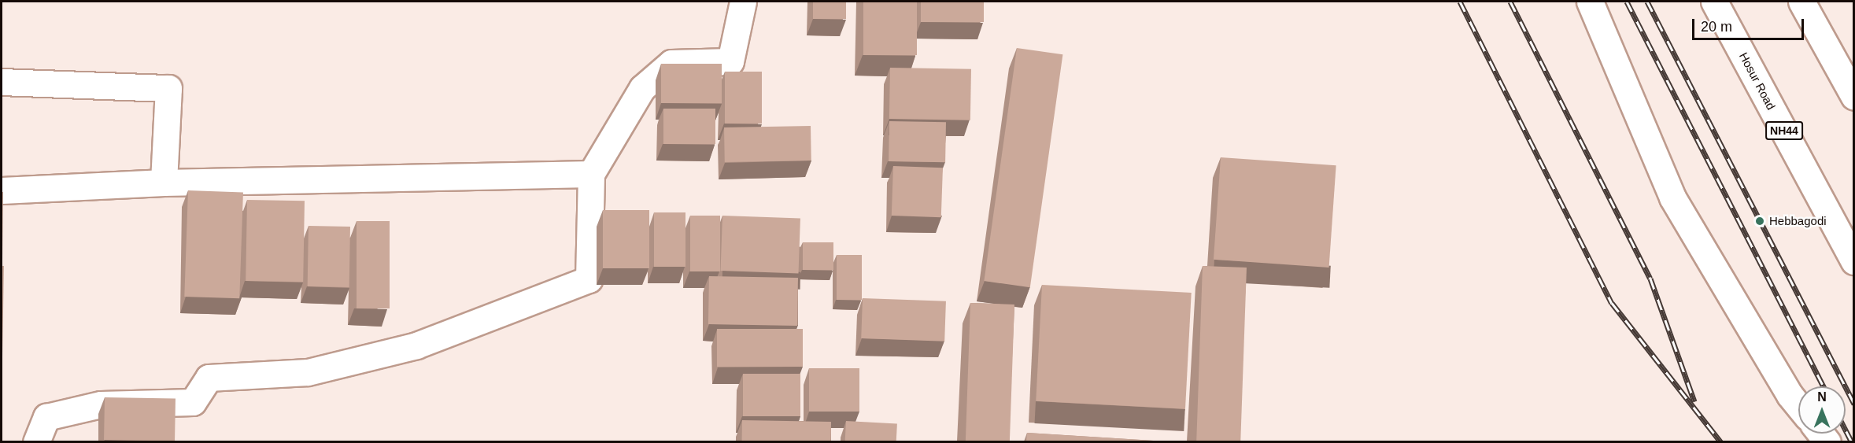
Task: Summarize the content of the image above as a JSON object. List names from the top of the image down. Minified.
{"streets":{"main road":["Hosur Road","NH44"]},"places":["Hebbagodi"],"scale_bar":"20 m","north":"top"}
